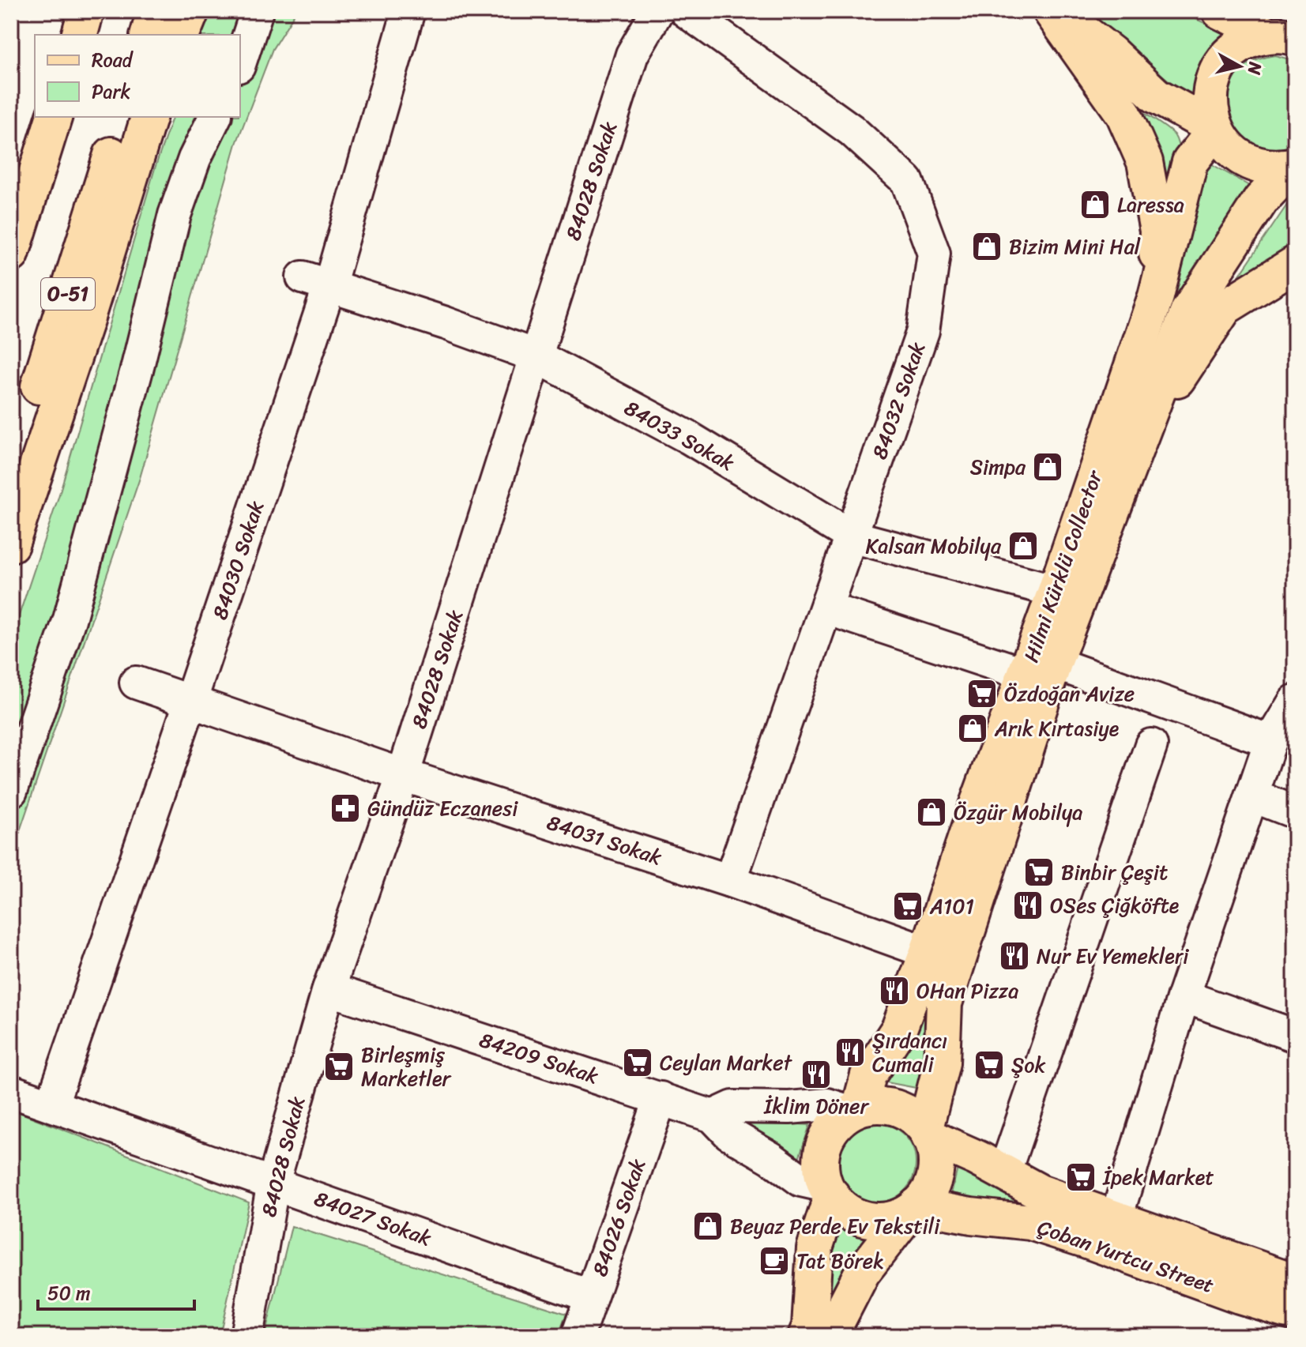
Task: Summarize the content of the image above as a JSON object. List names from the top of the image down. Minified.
{"streets":{"main road":["O-51","Hilmi Kürklü Collector","Çoban Yurtcu Street"],"street":["84028 Sokak","84032 Sokak","84033 Sokak","84030 Sokak","84031 Sokak","84209 Sokak","84026 Sokak","84027 Sokak"]},"crossings":[["84028 Sokak","84033 Sokak"],["84028 Sokak","84031 Sokak"],["84028 Sokak","84209 Sokak"],["84028 Sokak","84027 Sokak"],["84032 Sokak","84033 Sokak"],["84032 Sokak","84031 Sokak"],["84033 Sokak","84030 Sokak"],["84033 Sokak","Hilmi Kürklü Collector"],["84030 Sokak","84031 Sokak"],["84030 Sokak","84027 Sokak"],["Hilmi Kürklü Collector","84031 Sokak"],["Hilmi Kürklü Collector","Çoban Yurtcu Street"],["84209 Sokak","84026 Sokak"],["84026 Sokak","84027 Sokak"]],"places":{"shop":["Laressa","Bizim Mini Hal","Simpa","Kalsan Mobilya","Arık Kırtasiye","Özgür Mobilya","Beyaz Perde Ev Tekstili"],"supermarket":["Özdoğan Avize","Binbir Çeşit","A101","Ceylan Market","Şok","Birleşmiş Marketler","İpek Market"],"pharmacy":["Gündüz Eczanesi"],"restaurant":["OSes Çiğköfte","Nur Ev Yemekleri","OHan Pizza","Şırdancı Cumali","İklim Döner"],"cafe":["Tat Börek"]},"legend":["Road","Park"],"scale_bar":"50 m","north":"right"}
